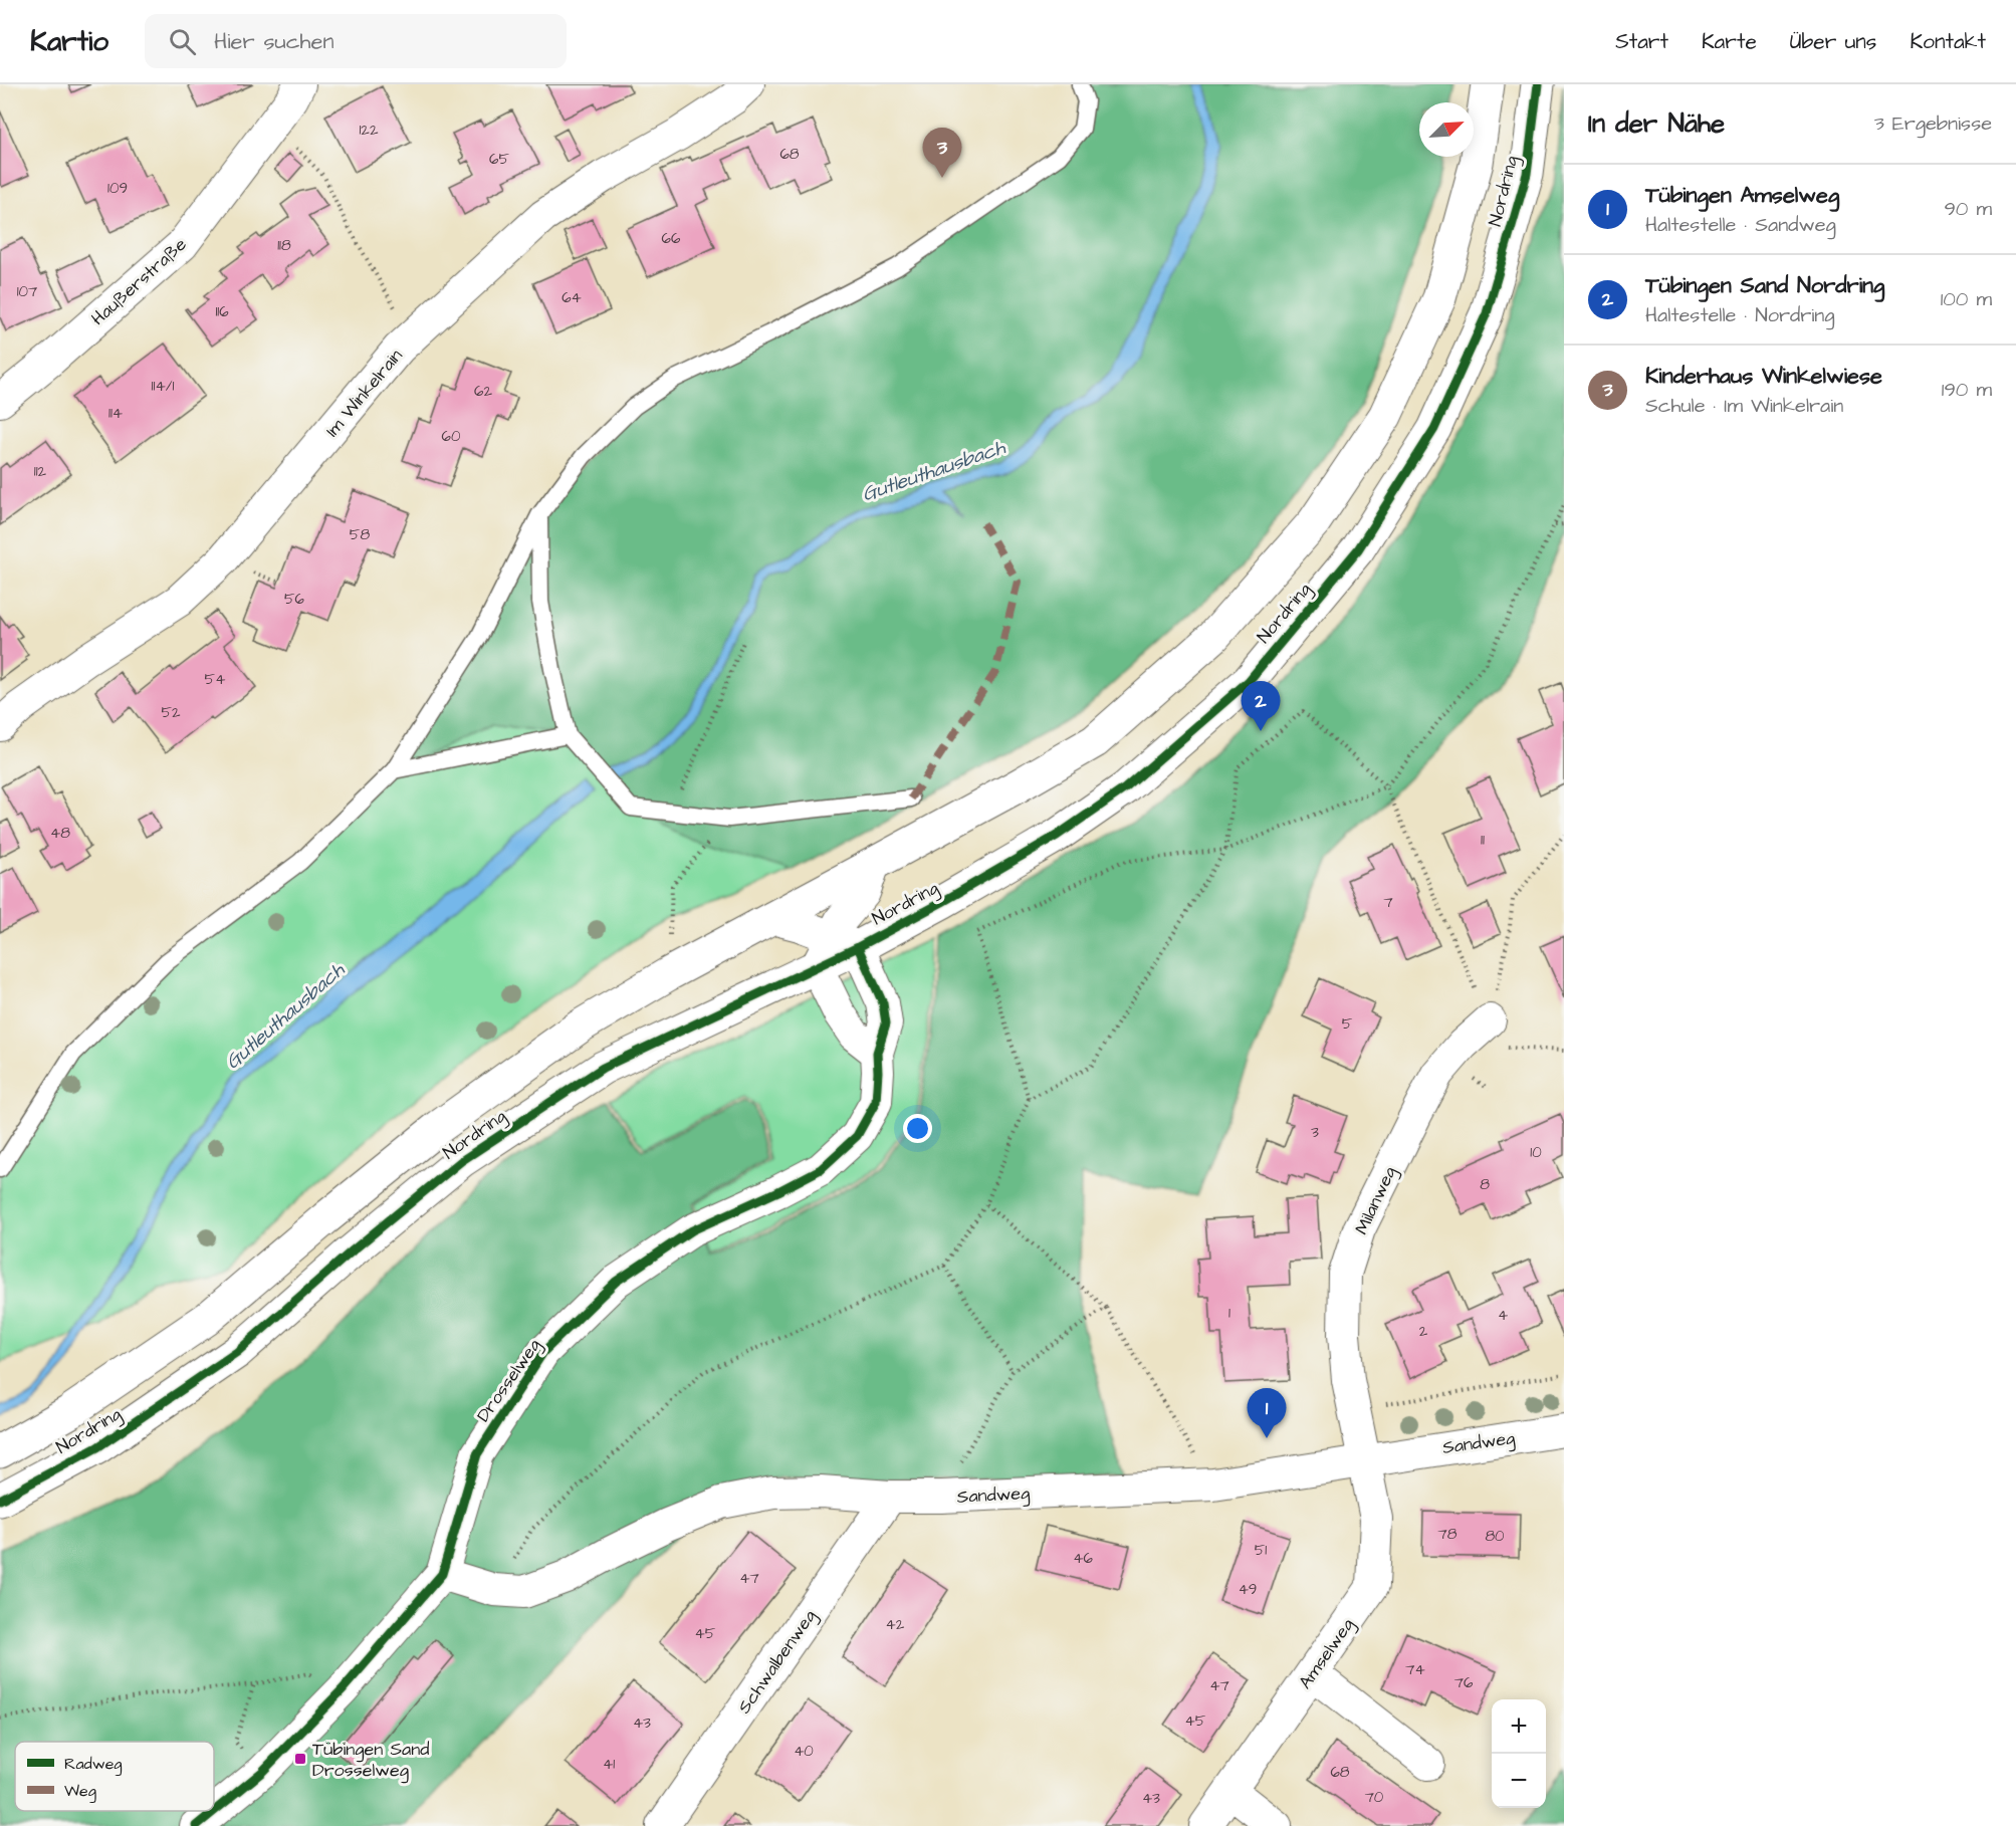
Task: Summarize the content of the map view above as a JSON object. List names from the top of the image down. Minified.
{"streets":{"street":["Nordring","Haußerstraße","Im Winkelrain","Milanweg","Drosselweg","Sandweg","Amselweg","Schwalbenweg"]},"crossings":[["Nordring","Drosselweg"],["Milanweg","Sandweg"],["Milanweg","Amselweg"],["Drosselweg","Sandweg"],["Sandweg","Amselweg"],["Sandweg","Schwalbenweg"]],"water":["Gutleuthausbach"],"places":{"transit":["Tübingen Sand Drosselweg"]},"house_numbers":["122","68","65","109","66","118","107","64","116","114/1","62","114","60","112","58","56","54","52","48","11","7","5","3","10","8","1","4","2","78","80","51","46","47","49","42","45","74","76","47","45","43","40","41","68","70","43"],"legend":["Radweg","Weg"],"north":"top right","page":{"header":"Kartio","search":"Hier suchen","nav":["Start","Karte","Über uns","Kontakt"],"heading":["In der Nähe","3 Ergebnisse"],"pins":["3","2","1"],"list":[{"mark":"1","name":"Tübingen Amselweg","note":"Haltestelle · Sandweg","value":"90 m"},{"mark":"2","name":"Tübingen Sand Nordring","note":"Haltestelle · Nordring","value":"100 m"},{"mark":"3","name":"Kinderhaus Winkelwiese","note":"Schule · Im Winkelrain","value":"190 m"}],"map_buttons":["+","−"]}}
